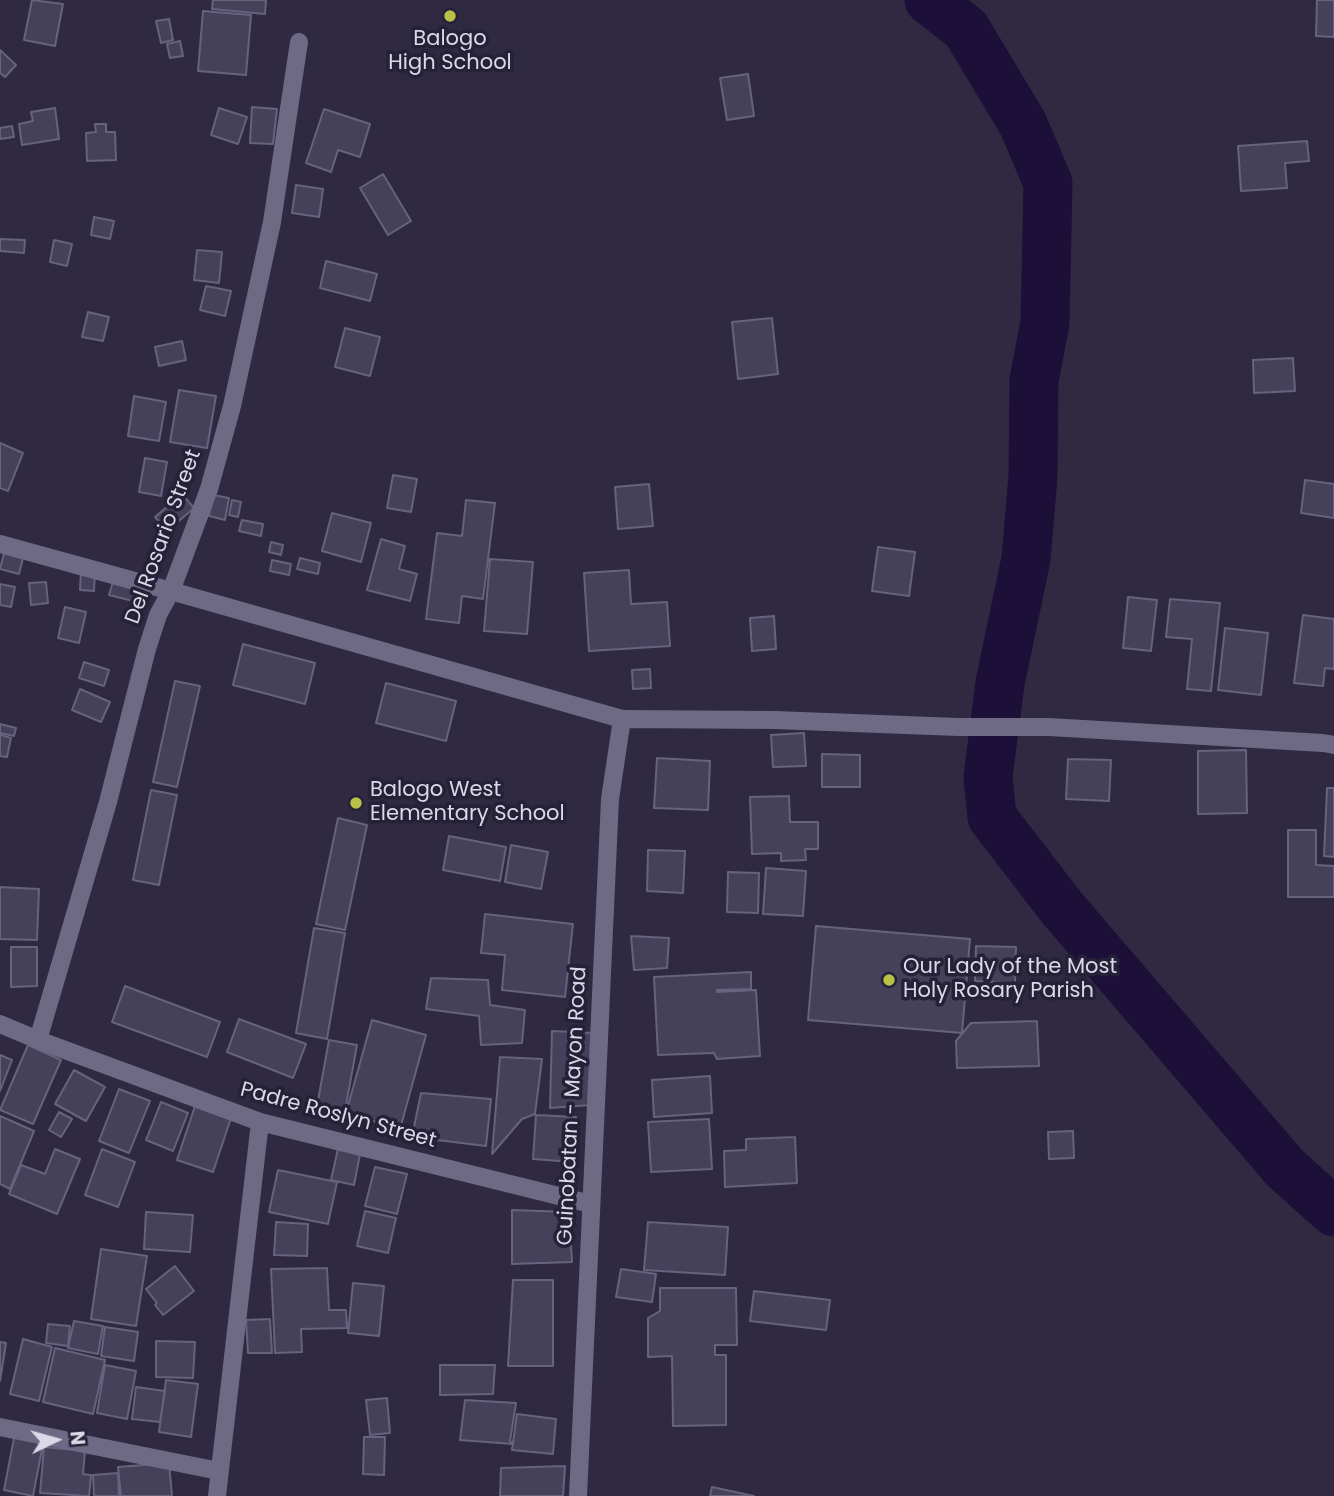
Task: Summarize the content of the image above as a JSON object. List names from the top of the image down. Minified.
{"streets":{"street":["Del Rosario Street","Guinobatan - Mayon Road","Padre Roslyn Street"]},"crossings":[["Del Rosario Street","Padre Roslyn Street"],["Guinobatan - Mayon Road","Padre Roslyn Street"]],"places":["Balogo High School","Balogo West Elementary School","Our Lady of the Most Holy Rosary Parish"],"north":"right"}
